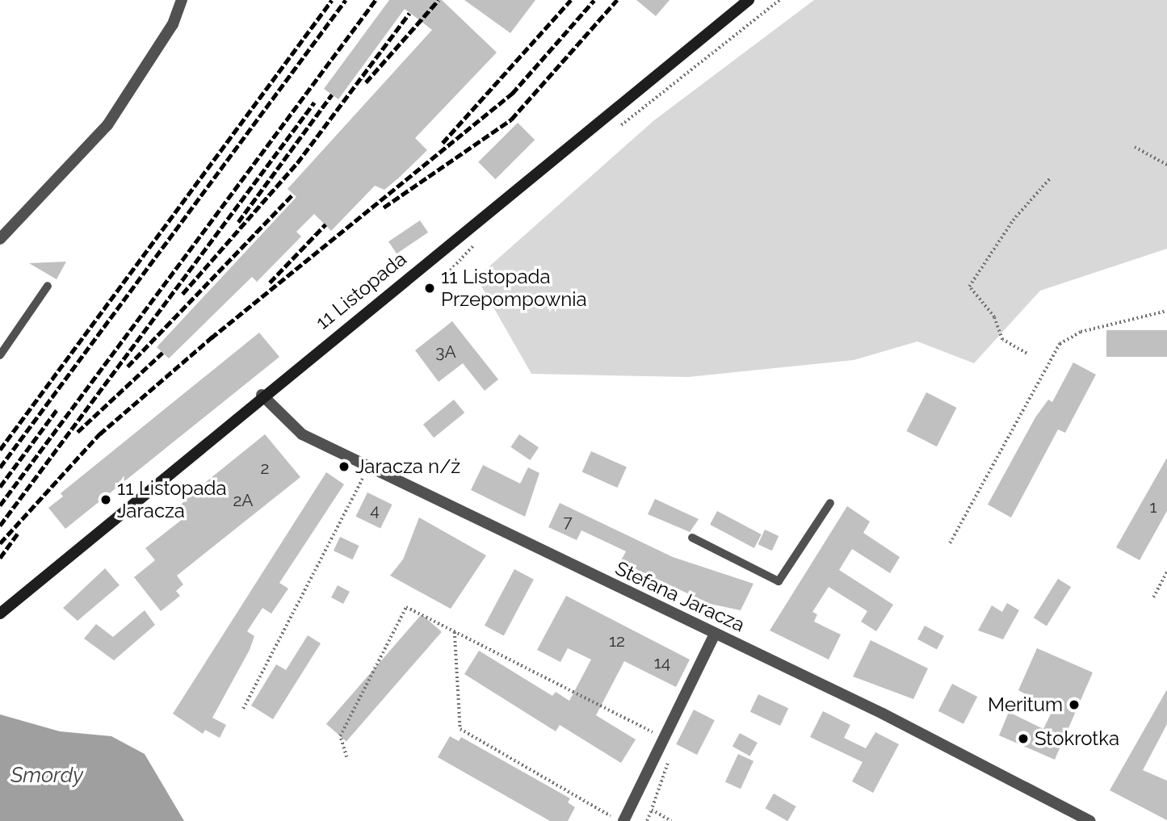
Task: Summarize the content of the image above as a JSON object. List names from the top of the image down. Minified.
{"streets":{"main road":["11 Listopada"],"street":["Stefana Jaracza"]},"crossings":[["11 Listopada","Stefana Jaracza"]],"water":["Smordy"],"places":["11 Listopada Przepompownia","Jaracza n/ż","11 Listopada Jaracza","Meritum","Stokrotka"],"house_numbers":["3A","2","2A","1","4","7","12","14"]}
